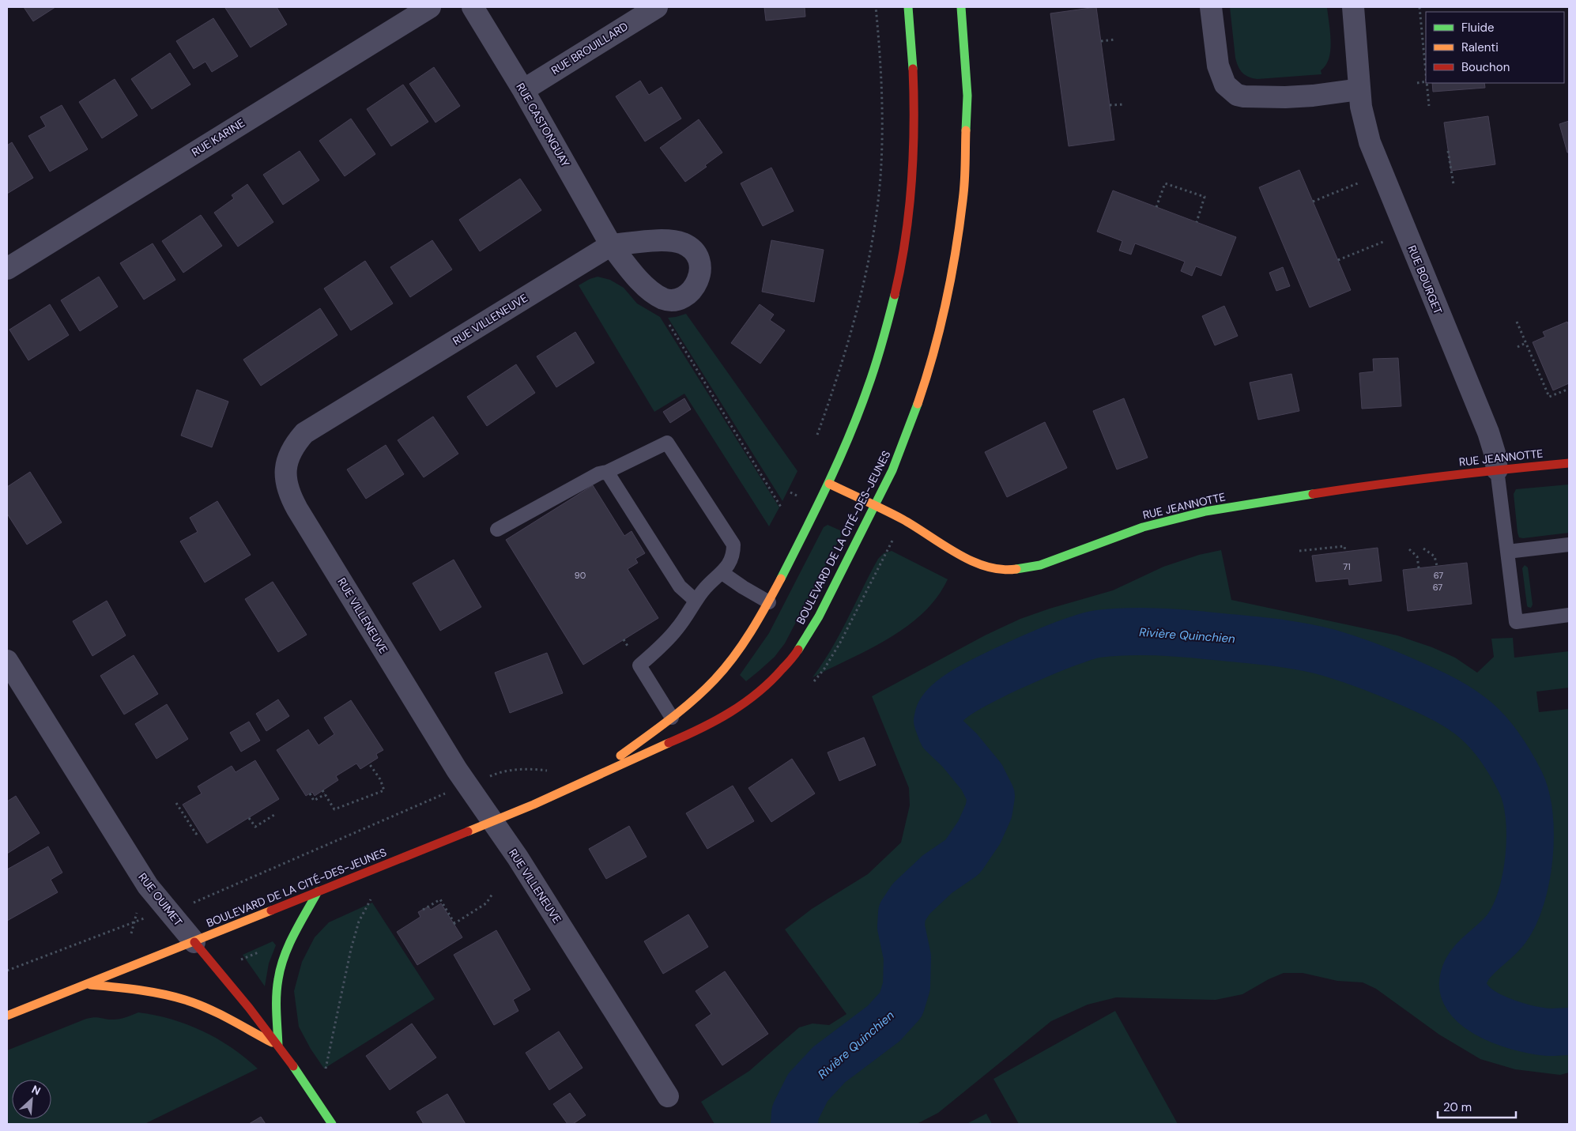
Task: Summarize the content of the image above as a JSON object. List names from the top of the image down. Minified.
{"streets":{"main road":["RUE JEANNOTTE","BOULEVARD DE LA CITÉ-DES-JEUNES","RUE OUIMET"],"street":["RUE BROUILLARD","RUE CASTONGUAY","RUE KARINE","RUE BOURGET","RUE VILLENEUVE"]},"crossings":[["RUE BROUILLARD","RUE CASTONGUAY"],["RUE CASTONGUAY","RUE VILLENEUVE"],["RUE BOURGET","RUE JEANNOTTE"],["RUE VILLENEUVE","BOULEVARD DE LA CITÉ-DES-JEUNES"],["RUE JEANNOTTE","BOULEVARD DE LA CITÉ-DES-JEUNES"],["BOULEVARD DE LA CITÉ-DES-JEUNES","RUE OUIMET"]],"water":["Rivière Quinchien"],"house_numbers":["71","90","67","67"],"legend":["Fluide","Ralenti","Bouchon"],"scale_bar":"20 m","north":"top right"}
